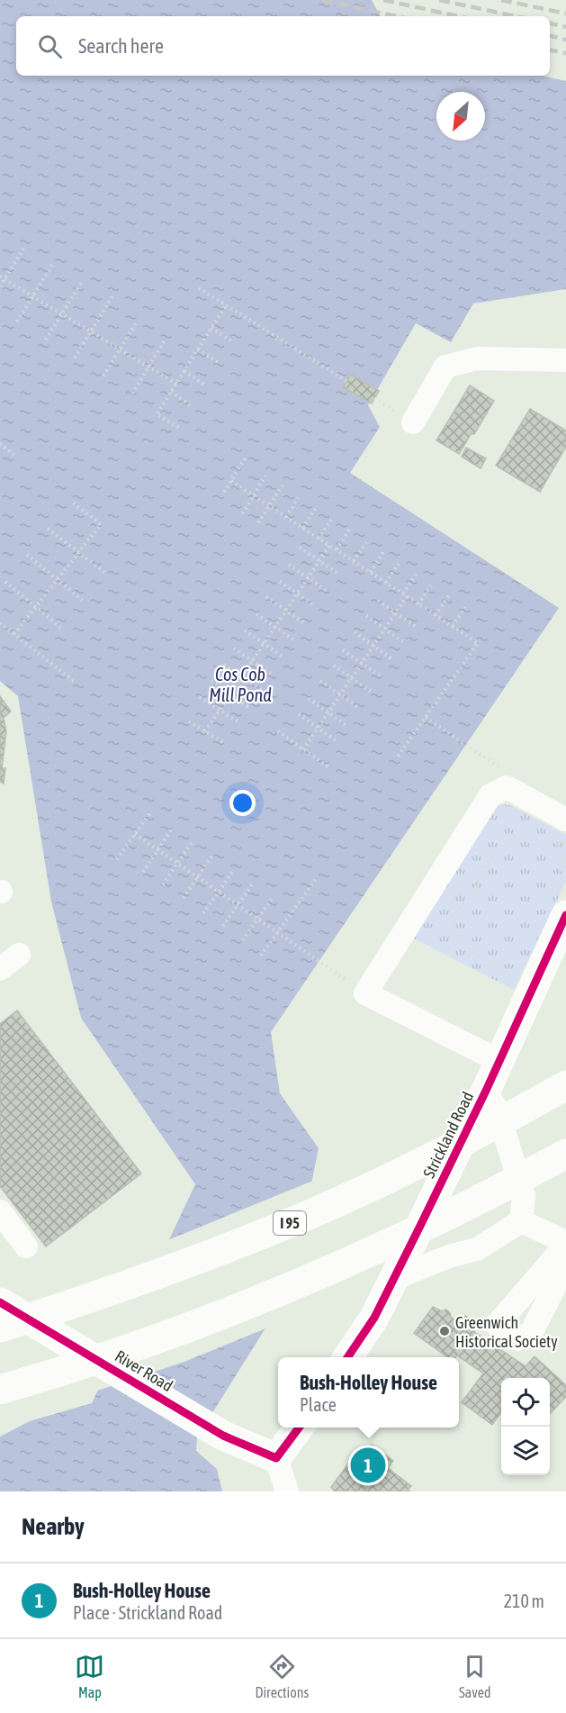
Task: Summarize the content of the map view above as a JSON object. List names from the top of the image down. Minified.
{"streets":{"main road":["Strickland Road","I 95","River Road"]},"water":["Cos Cob Mill Pond"],"places":["Greenwich Historical Society"],"north":"bottom left","page":{"search":"Search here","popup":["Bush-Holley House","Place"],"pins":"1","heading":"Nearby","list":[{"mark":"1","name":"Bush-Holley House","note":"Place · Strickland Road","value":"210 m"}],"nav":["Map","Directions","Saved"]}}
